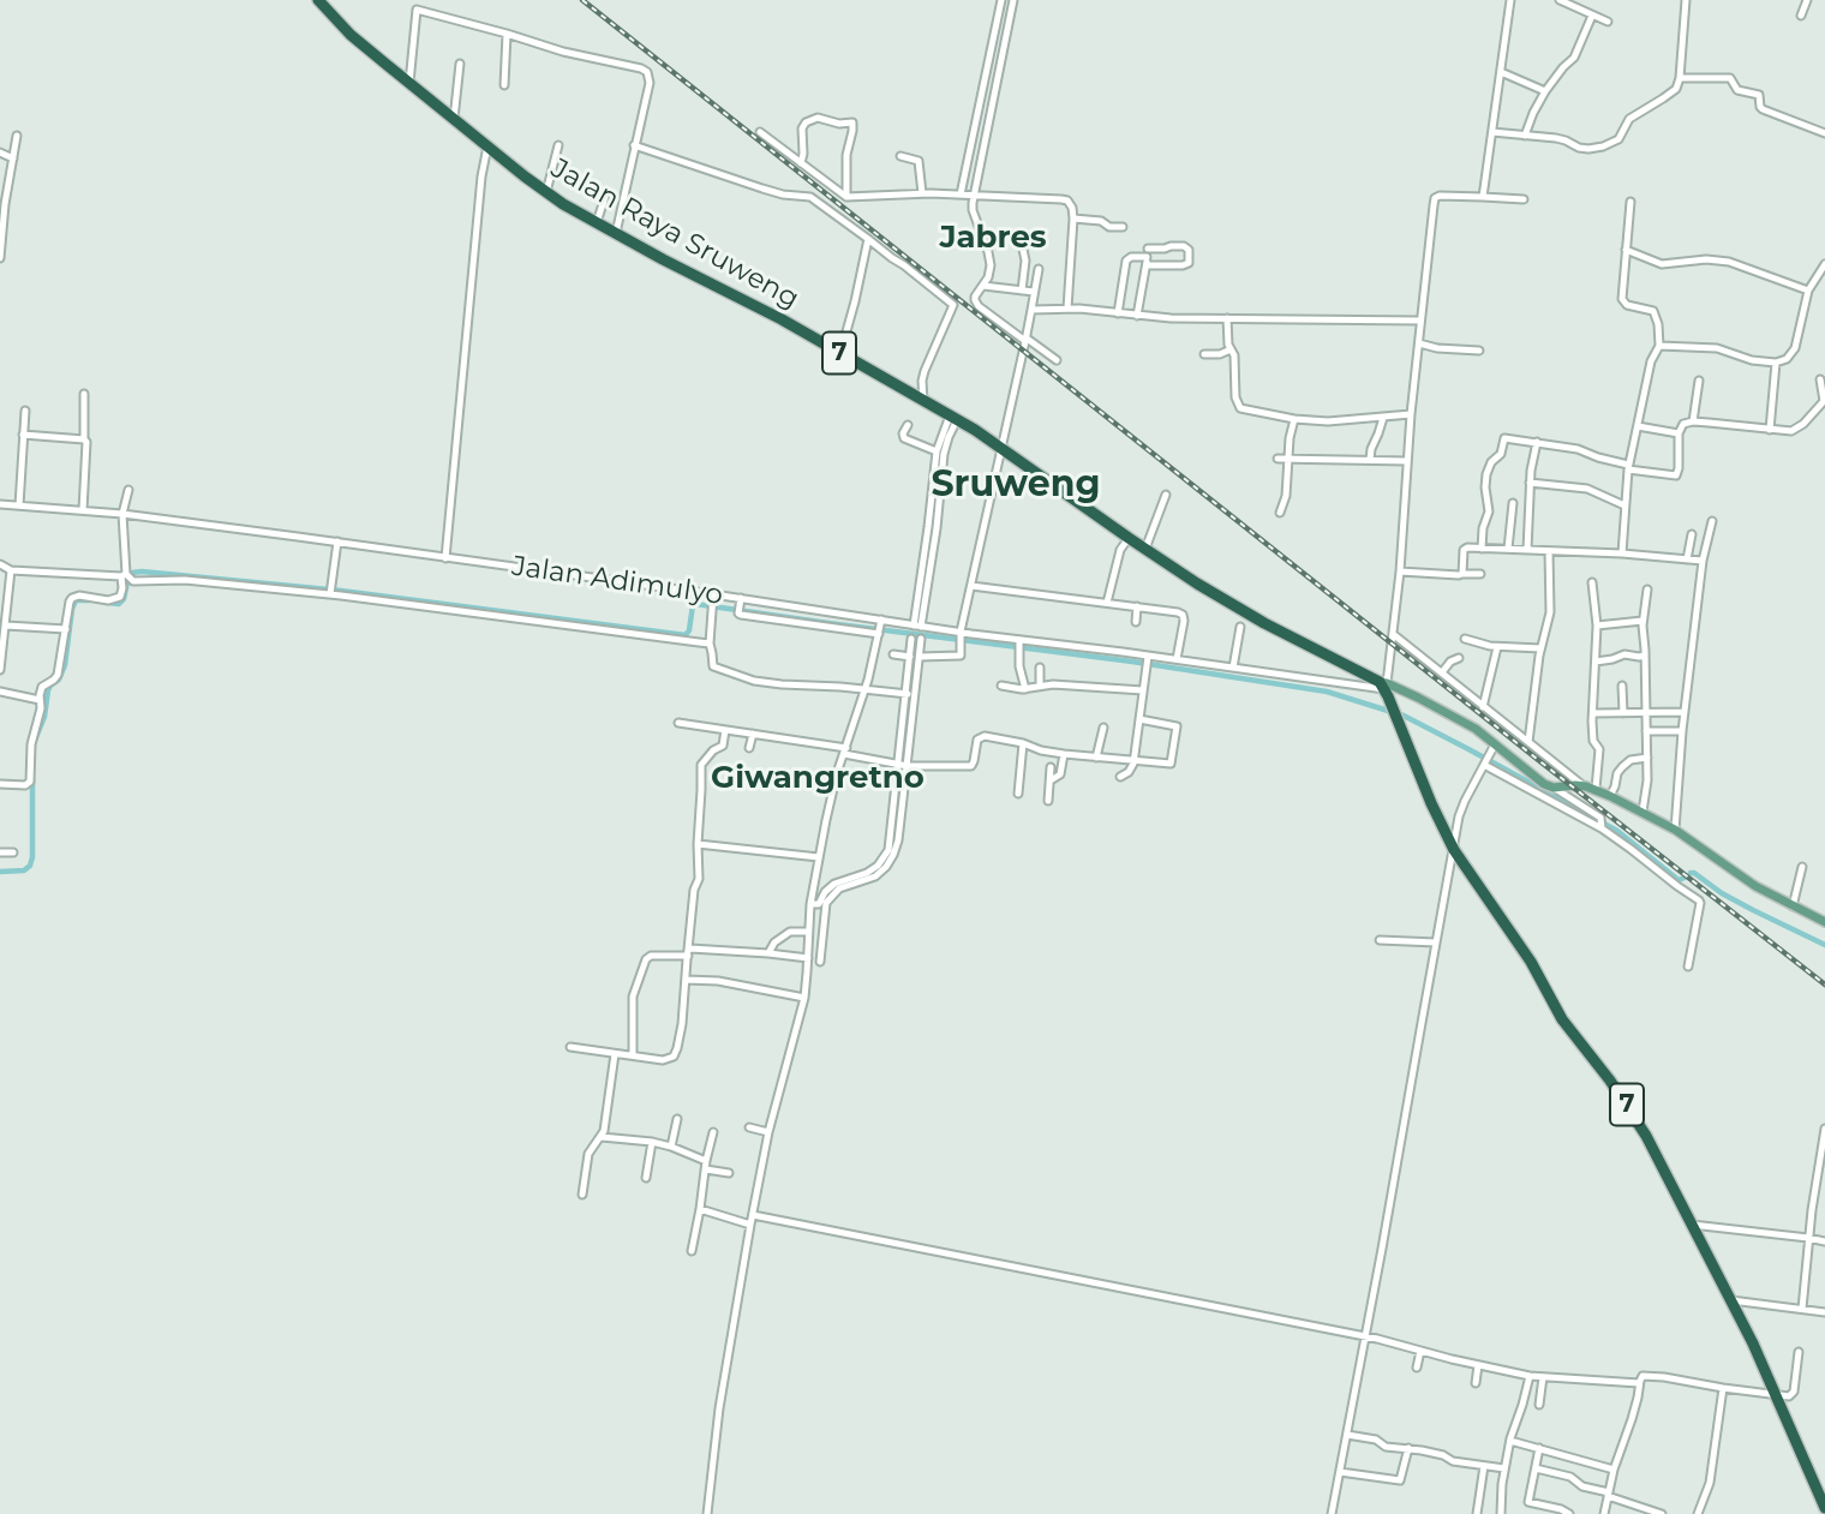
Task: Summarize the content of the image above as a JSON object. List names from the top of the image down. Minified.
{"streets":{"highway":["Jalan Raya Sruweng","7"],"street":["Jalan Adimulyo"]},"crossings":[["Jalan Raya Sruweng","7"],["Jalan Raya Sruweng","Jalan Adimulyo"],["7","Jalan Adimulyo"]],"districts":["Jabres","Sruweng","Giwangretno"]}
